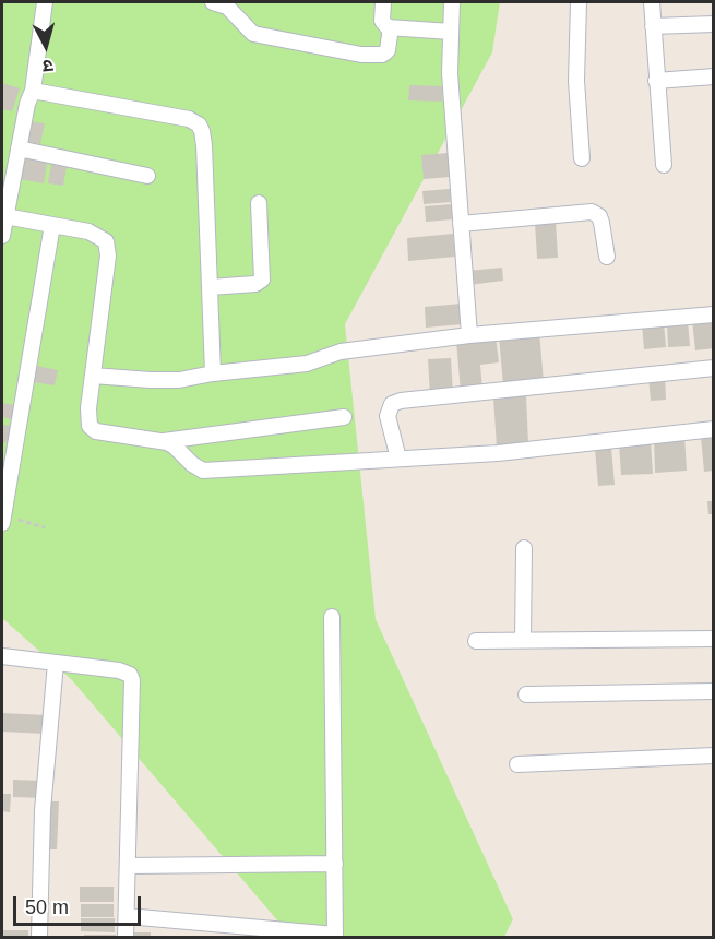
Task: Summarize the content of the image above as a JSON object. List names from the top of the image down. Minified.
{"scale_bar":"50 m","north":"bottom"}
